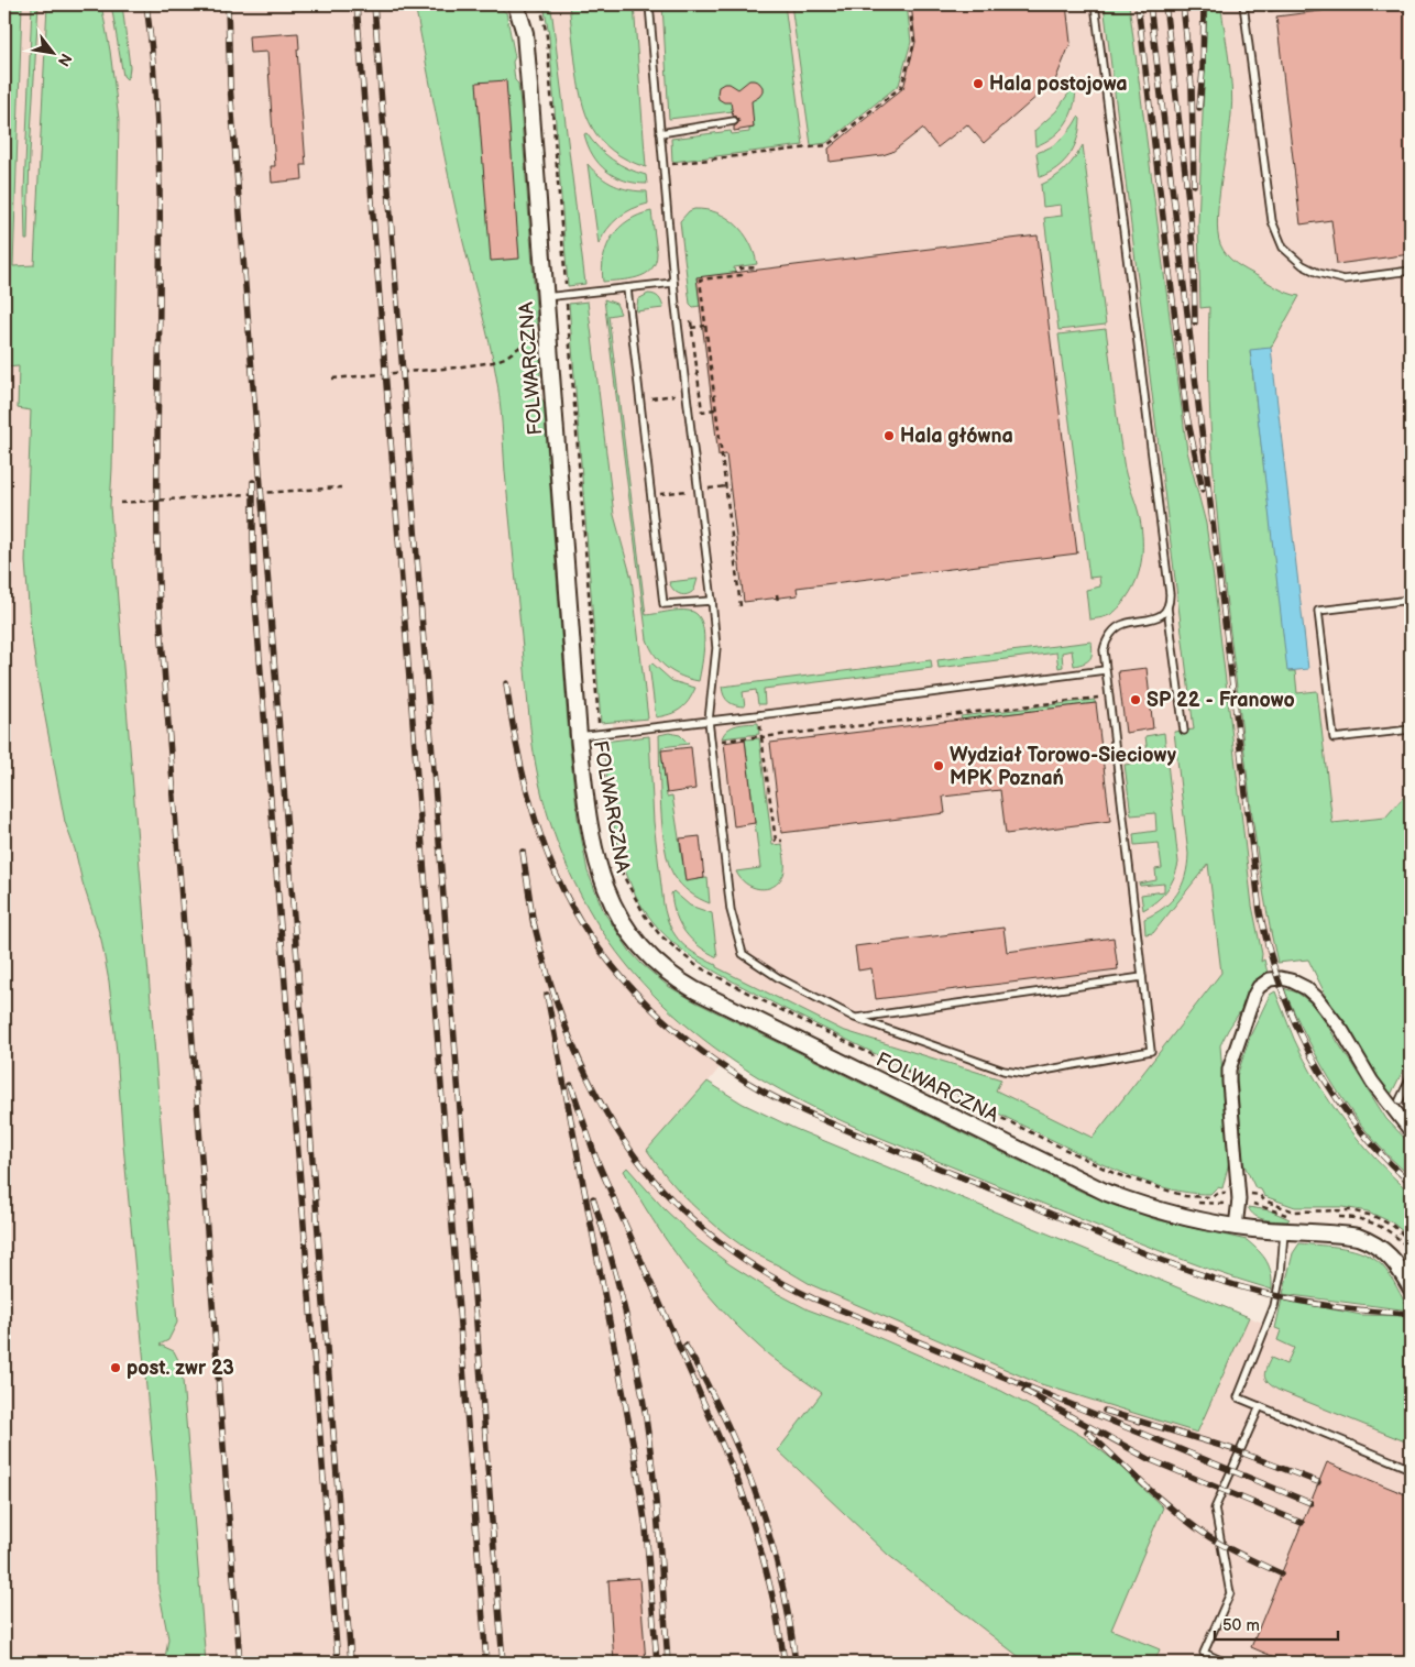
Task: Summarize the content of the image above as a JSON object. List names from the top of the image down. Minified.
{"streets":{"street":["FOLWARCZNA"]},"places":["Hala postojowa","Hala główna","SP 22 - Franowo","Wydział Torowo-Sieciowy MPK Poznań","post. zwr 23"],"scale_bar":"50 m","north":"bottom right"}
